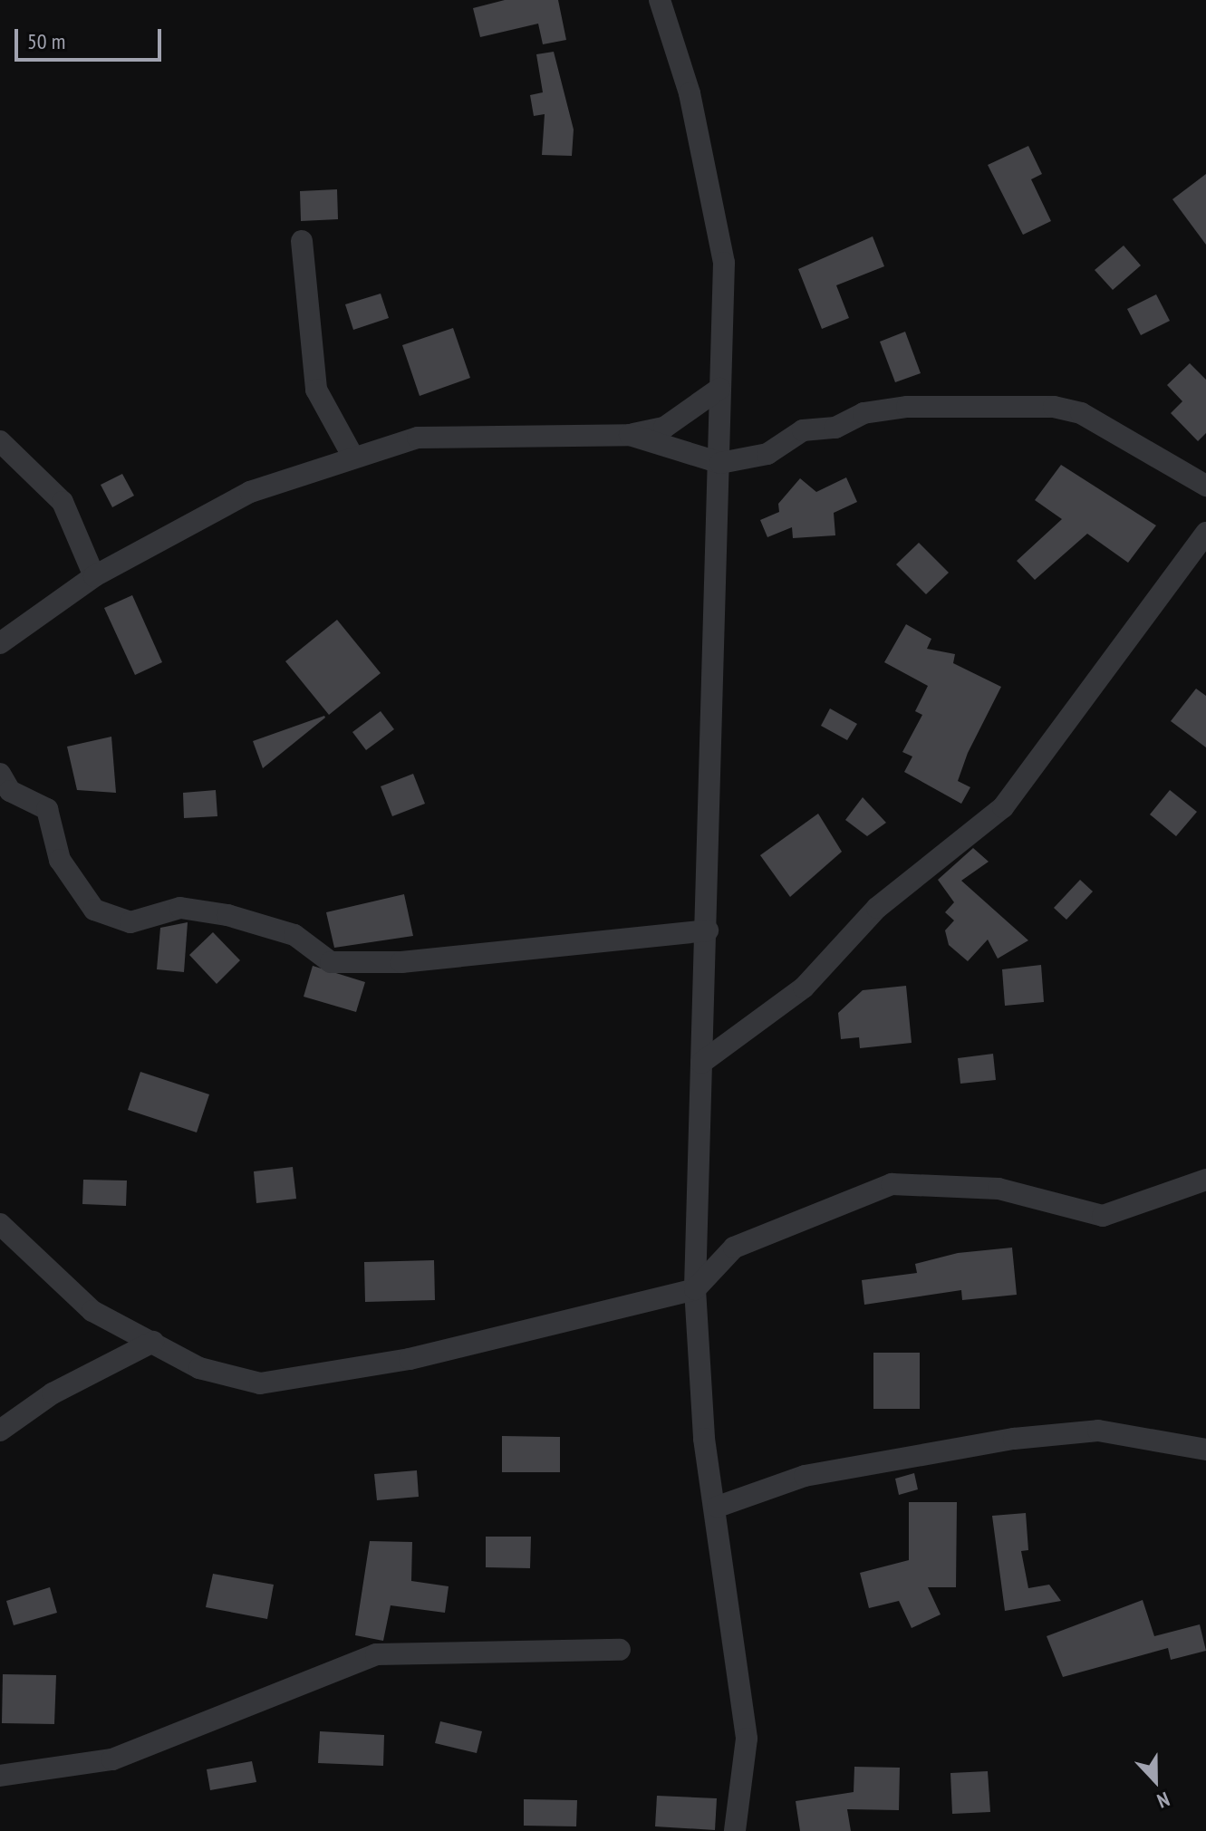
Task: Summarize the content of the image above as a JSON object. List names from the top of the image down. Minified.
{"scale_bar":"50 m","north":"bottom"}
